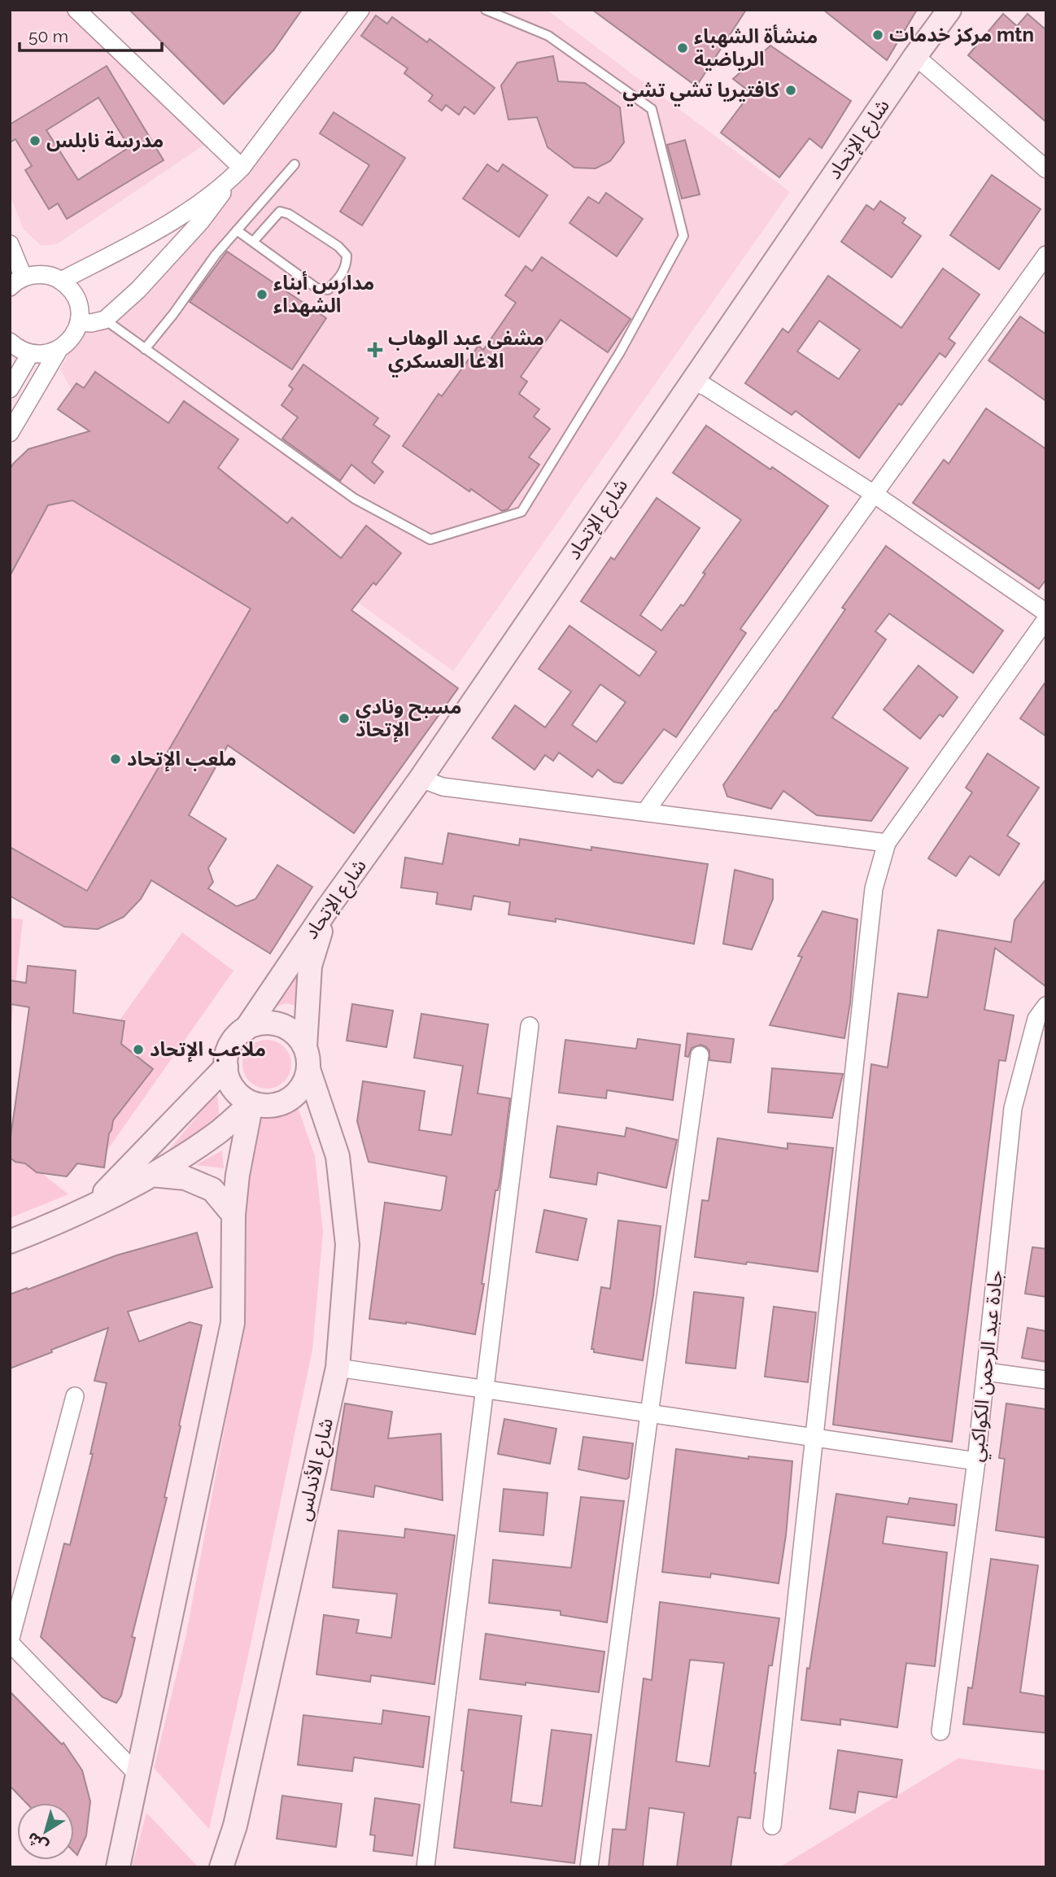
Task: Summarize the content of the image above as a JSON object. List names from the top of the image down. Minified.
{"streets":{"street":["شارع الإتحاد","جادة عبد الرحمن الكواكبي","شارع الأندلس"]},"crossings":[["شارع الإتحاد","شارع الأندلس"]],"places":{"other":["مركز خدمات mtn","منشأة الشهباء الرياضية","كافتيريا تشي تشي","مدرسة نابلس","مدارس أبناء الشهداء","مسبح ونادي الإتحاد","ملعب الإتحاد","ملاعب الإتحاد"],"health":["مشفى عبد الوهاب الاغا العسكري"]},"scale_bar":"50 m","north":"bottom left"}
